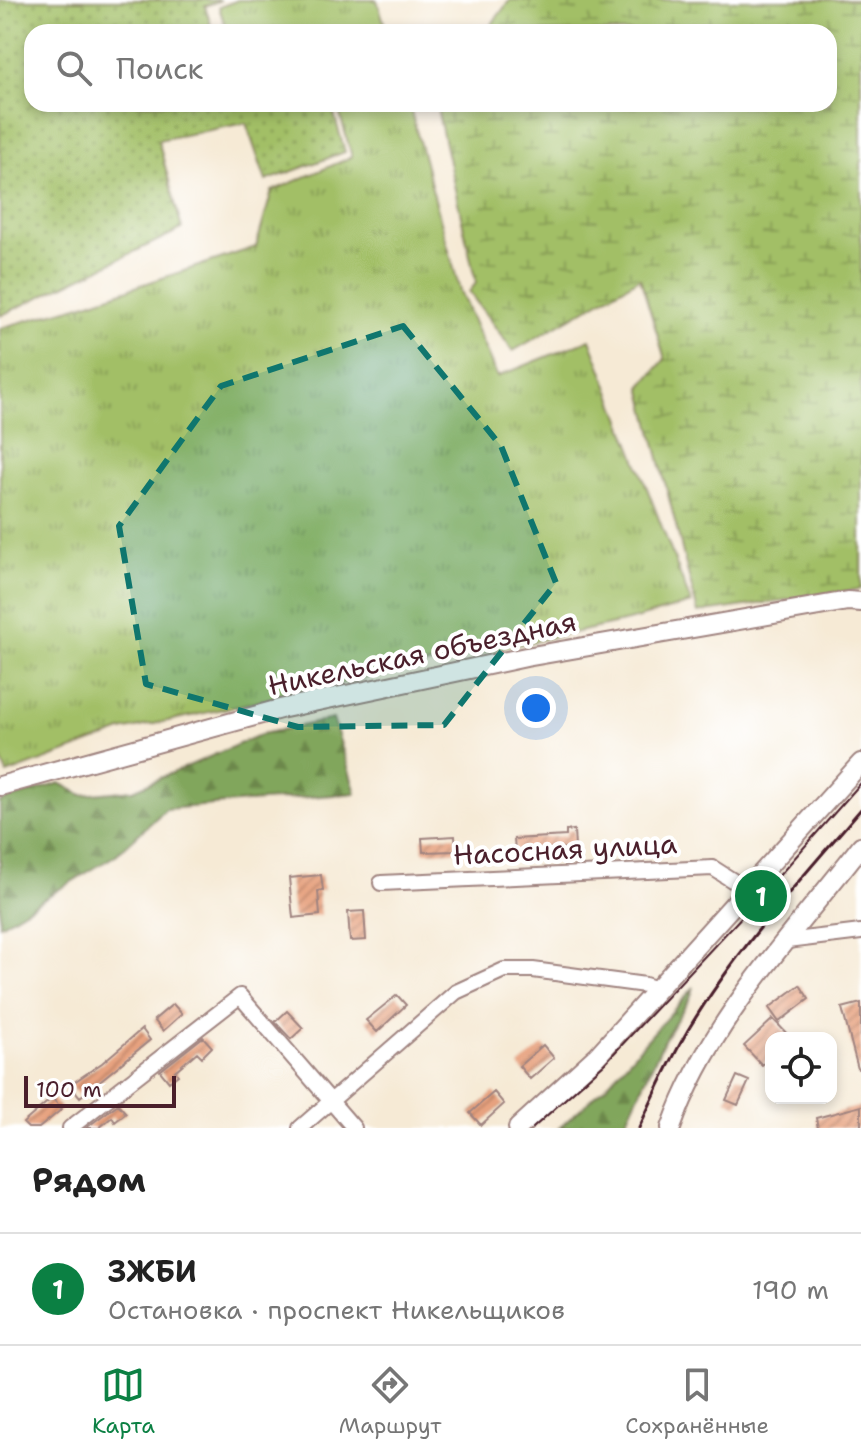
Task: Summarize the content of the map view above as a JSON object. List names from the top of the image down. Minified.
{"streets":{"main road":["Никельская объездная"],"street":["Насосная улица"]},"scale_bar":"100 m","page":{"search":"Поиск","pins":"1","scale":"100 m","heading":"Рядом","list":[{"mark":"1","name":"ЗЖБИ","note":"Остановка · проспект Никельщиков","value":"190 m"}],"nav":["Карта","Маршрут","Сохранённые"]}}
